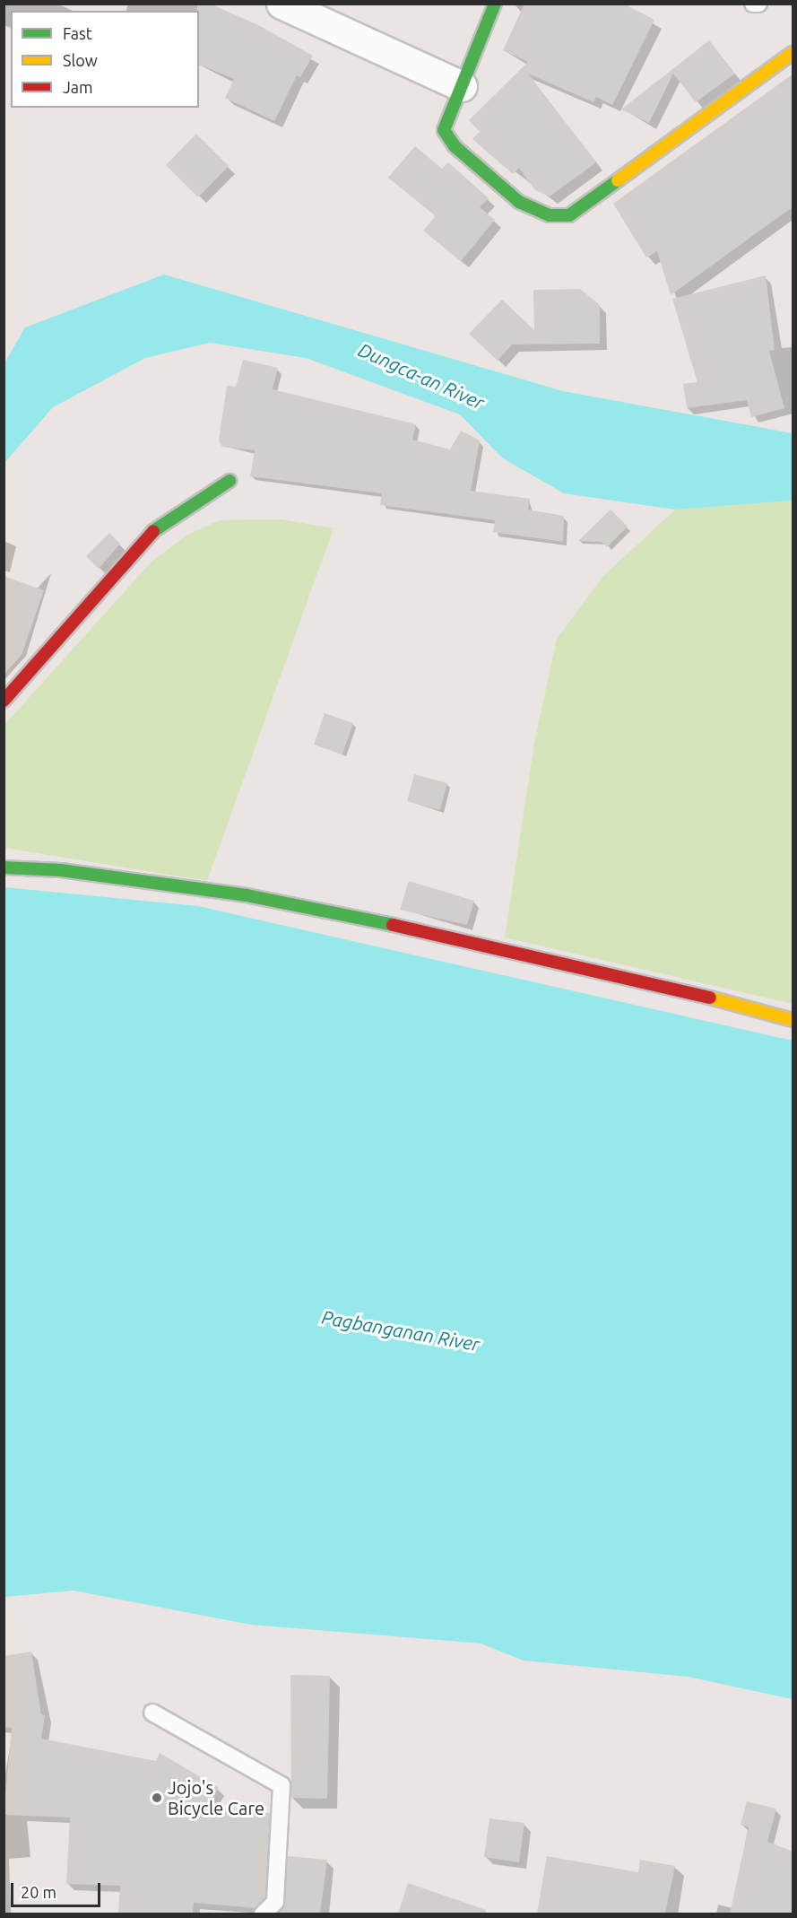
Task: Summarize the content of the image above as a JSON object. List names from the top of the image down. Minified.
{"water":["Dungca-an River","Pagbanganan River"],"places":["Jojo's Bicycle Care"],"legend":["Fast","Slow","Jam"],"scale_bar":"20 m"}
